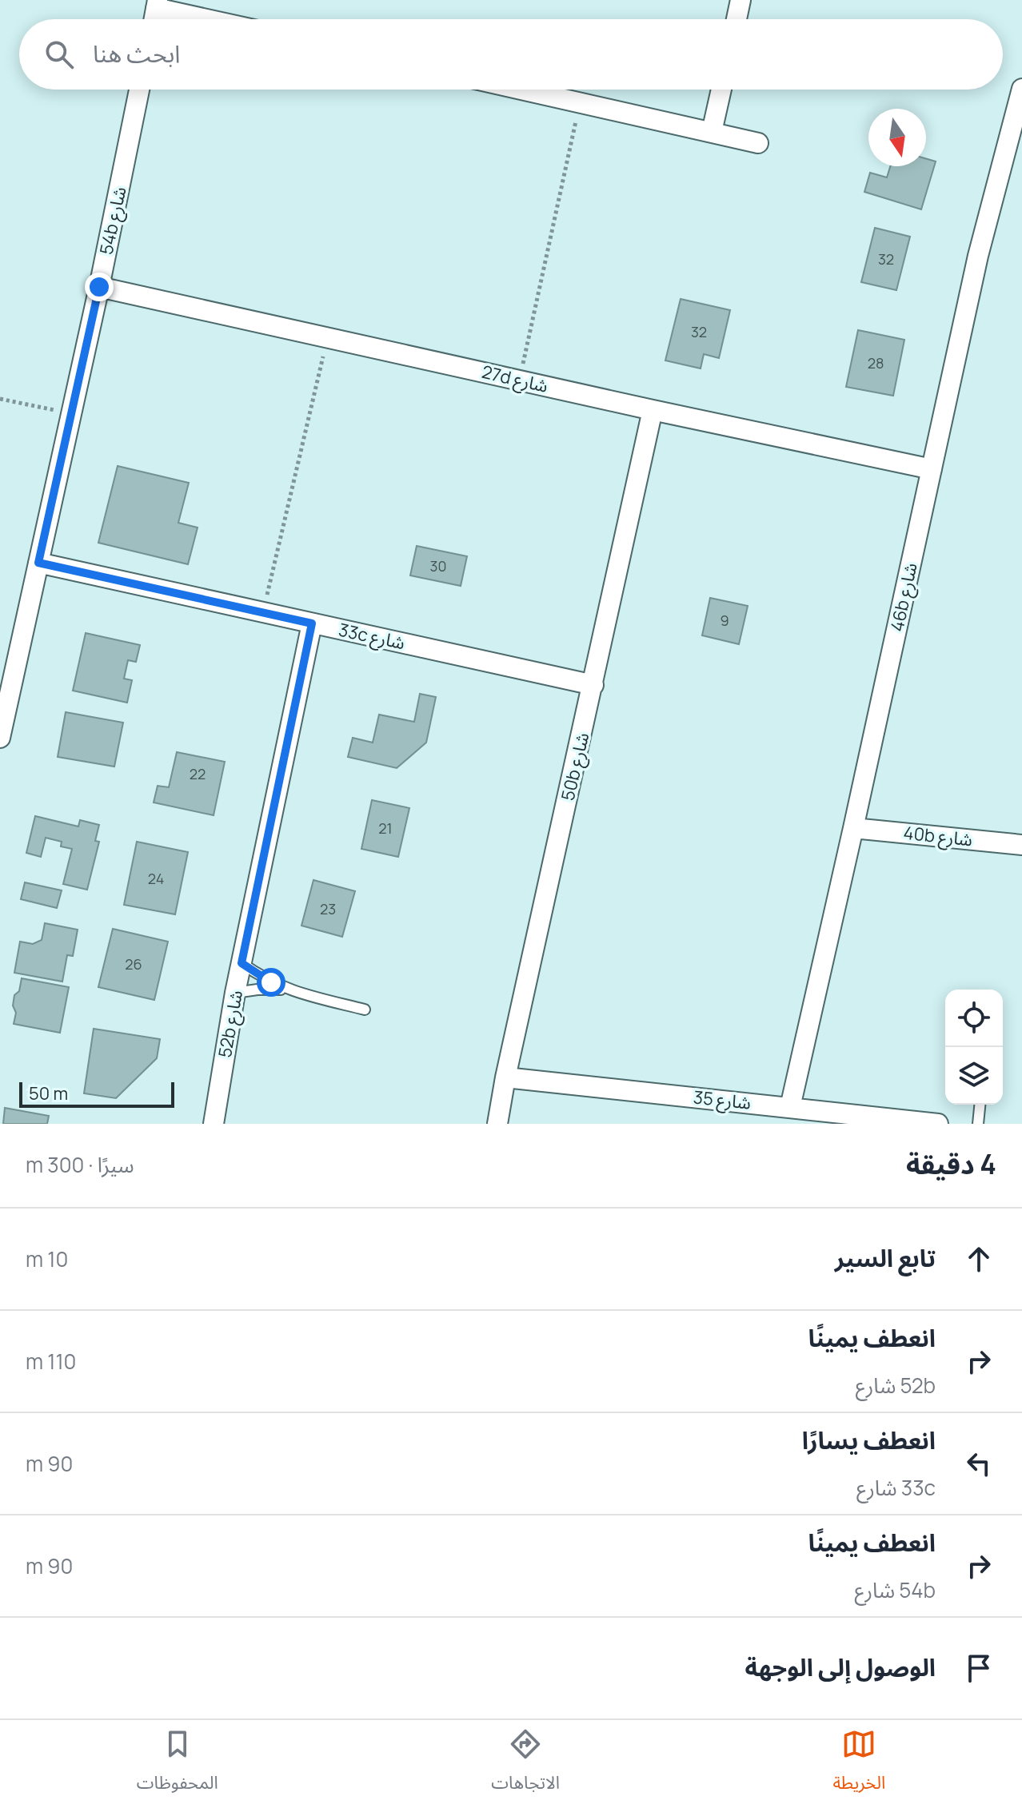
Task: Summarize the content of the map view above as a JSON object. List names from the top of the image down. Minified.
{"streets":{"street":["54b شارع","27d شارع","46b شارع","33c شارع","50b شارع","40b شارع","52b شارع","شارع 35"]},"crossings":[["54b شارع","27d شارع"],["54b شارع","33c شارع"],["27d شارع","46b شارع"],["27d شارع","50b شارع"],["46b شارع","40b شارع"],["46b شارع","شارع 35"],["33c شارع","50b شارع"],["33c شارع","52b شارع"],["50b شارع","شارع 35"]],"house_numbers":["32","32","28","30","9","22","21","24","23","26"],"scale_bar":"50 m","north":"bottom","page":{"search":"ابحث هنا","scale":"50 m","heading":["4 دقيقة","سيرًا · 300 m"],"list":[["تابع السير","10 m"],["انعطف يمينًا","52b شارع","110 m"],["انعطف يسارًا","33c شارع","90 m"],["انعطف يمينًا","54b شارع","90 m"],"الوصول إلى الوجهة"],"nav":["الخريطة","الاتجاهات","المحفوظات"]}}
